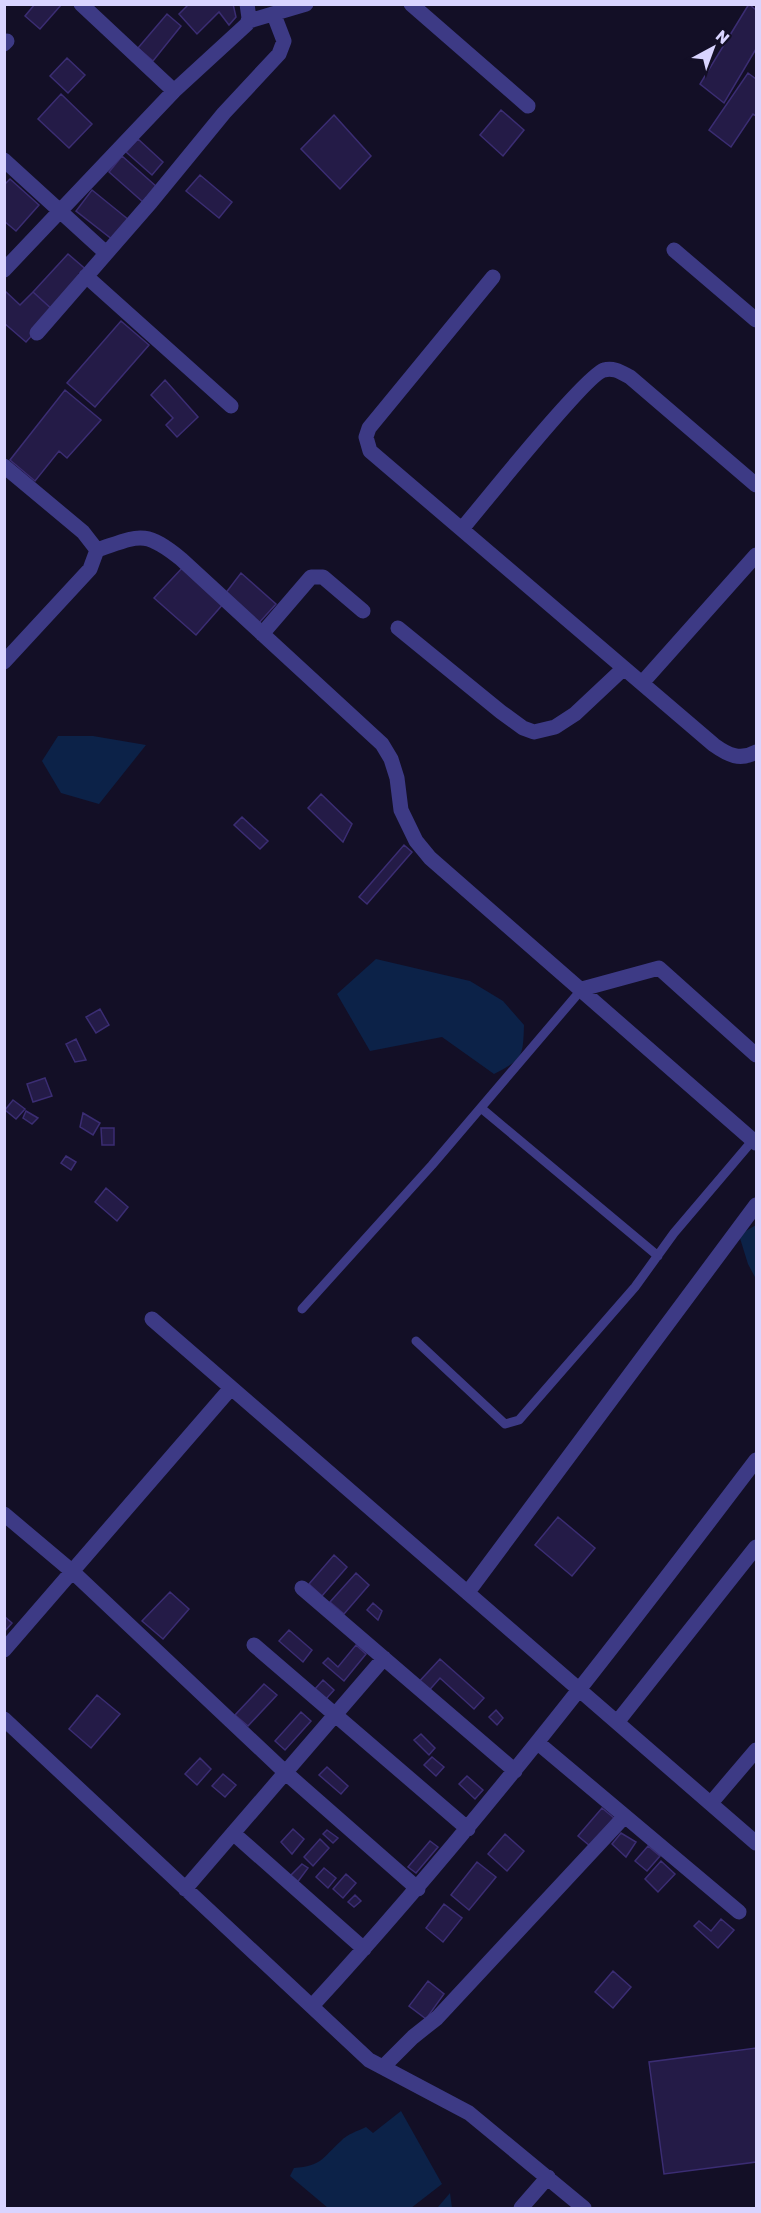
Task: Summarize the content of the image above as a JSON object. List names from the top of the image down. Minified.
{"north":"top right"}
